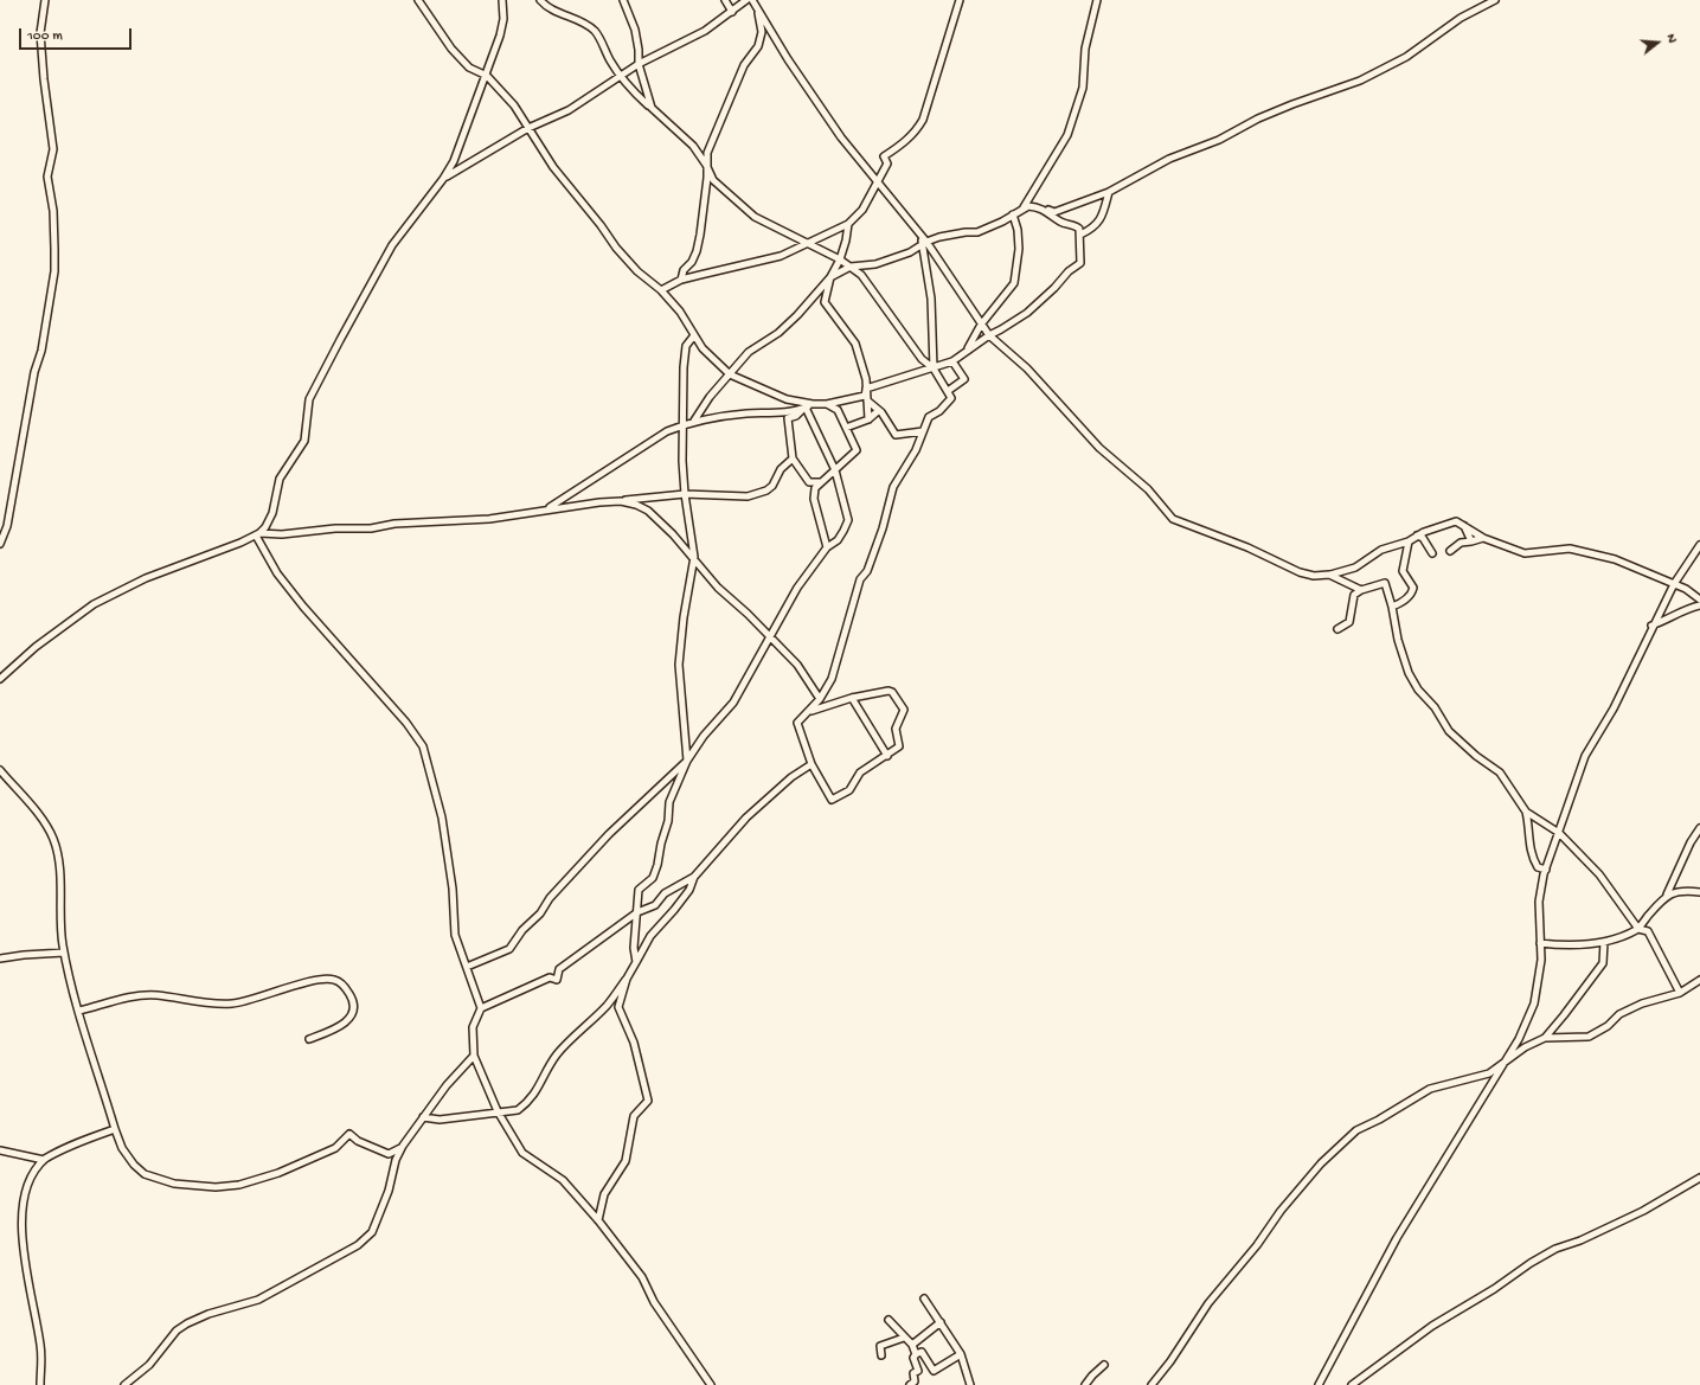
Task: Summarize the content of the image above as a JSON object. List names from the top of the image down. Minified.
{"scale_bar":"100 m","north":"right"}
